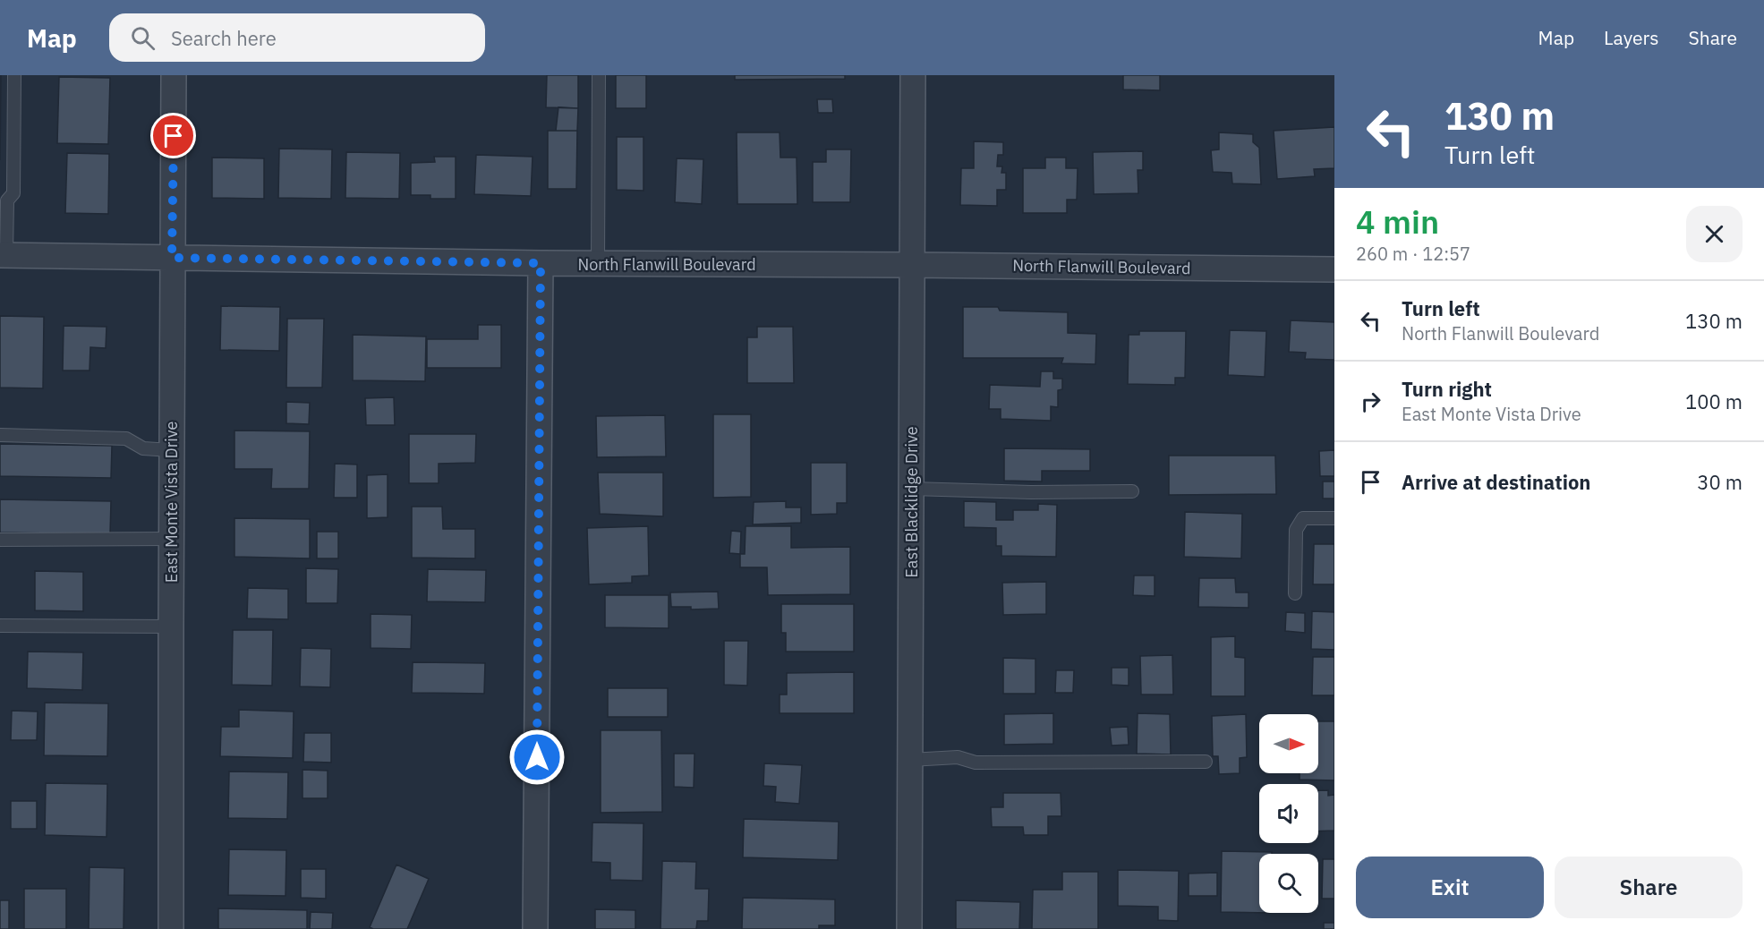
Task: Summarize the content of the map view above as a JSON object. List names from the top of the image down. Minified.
{"streets":{"street":["North Flanwill Boulevard","East Monte Vista Drive","East Blacklidge Drive"]},"crossings":[["North Flanwill Boulevard","East Monte Vista Drive"],["North Flanwill Boulevard","East Blacklidge Drive"]],"north":"right","page":{"header":"Map","search":"Search here","nav":["Map","Layers","Share"],"turn":["130 m","Turn left"],"heading":["4 min","260 m · 12:57"],"list":[{"name":"Turn left","note":"North Flanwill Boulevard","value":"130 m"},{"name":"Turn right","note":"East Monte Vista Drive","value":"100 m"},{"name":"Arrive at destination","value":"30 m"}],"buttons":["Exit","Share"]}}
